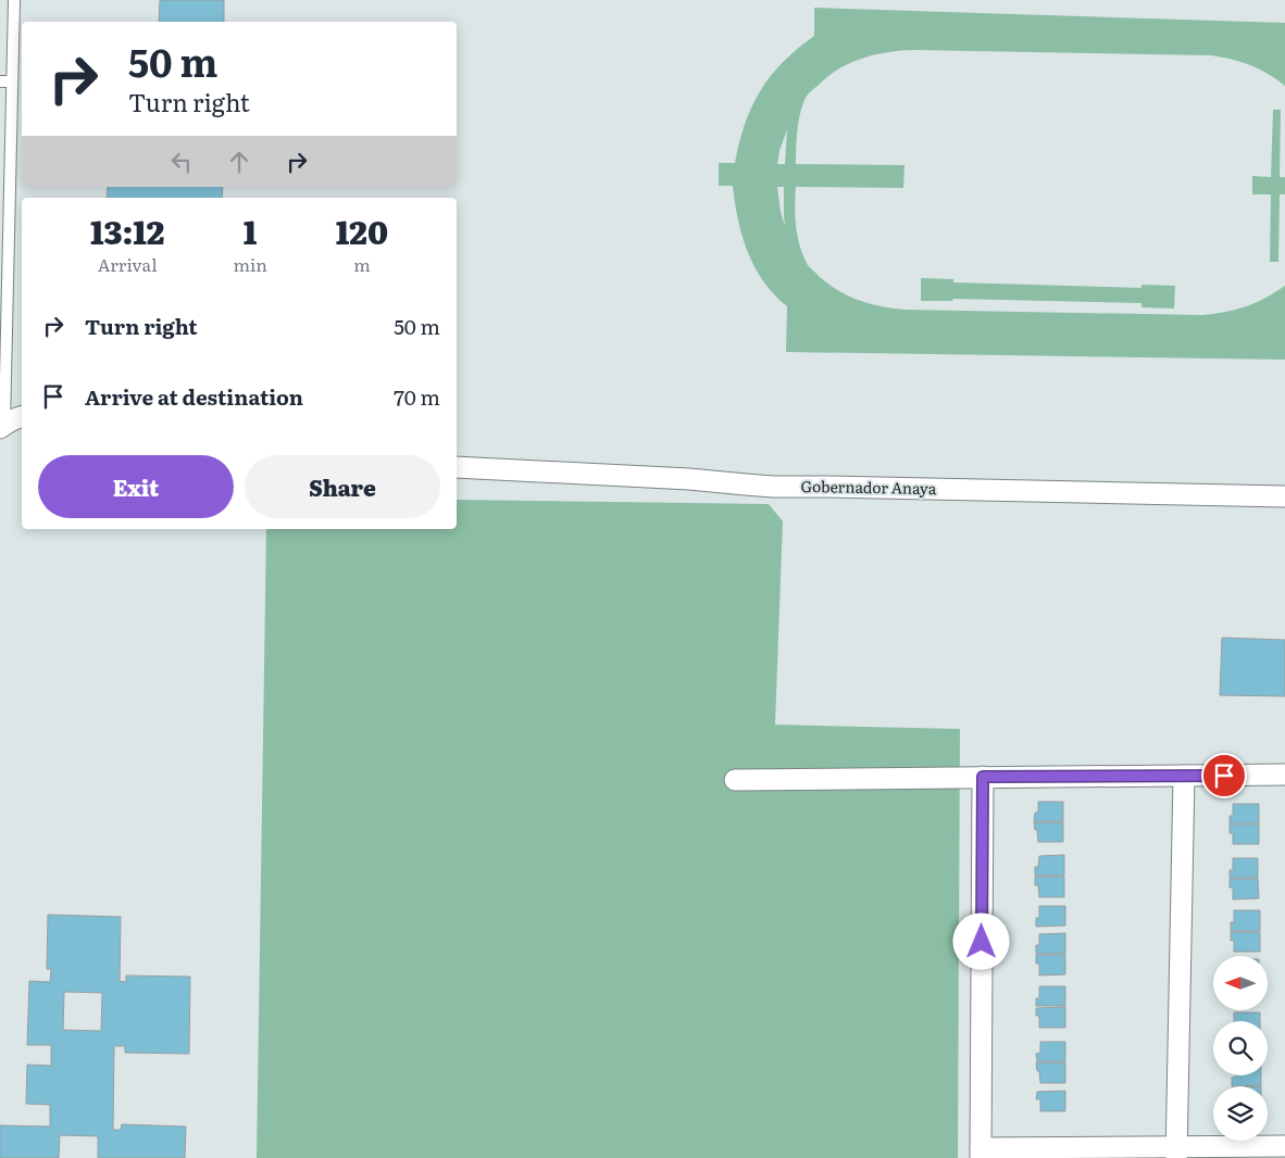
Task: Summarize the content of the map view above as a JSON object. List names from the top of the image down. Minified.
{"streets":{"street":["Gobernador Anaya"]},"north":"left","page":{"turn":["50 m","Turn right"],"eta":["13:12","Arrival","1","min","120","m"],"list":[{"name":"Turn right","value":"50 m"},{"name":"Arrive at destination","value":"70 m"}],"buttons":["Exit","Share"]}}
